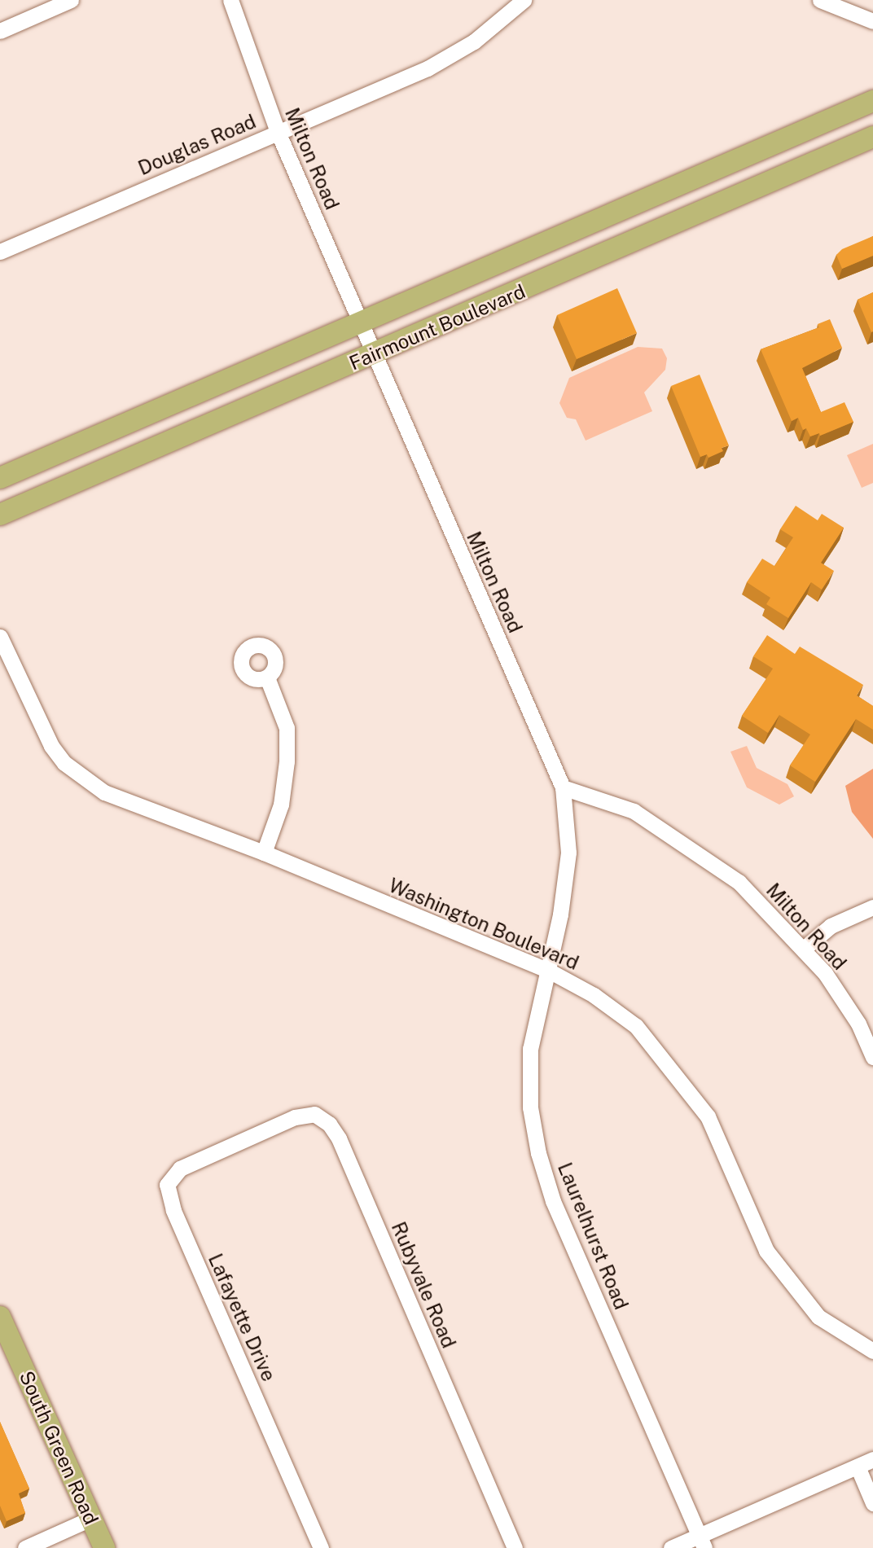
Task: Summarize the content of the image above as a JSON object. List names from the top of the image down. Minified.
{"streets":{"main road":["Fairmount Boulevard","South Green Road"],"street":["Douglas Road","Milton Road","Washington Boulevard","Laurelhurst Road","Rubyvale Road","Lafayette Drive"]},"crossings":[["Douglas Road","Milton Road"],["Milton Road","Fairmount Boulevard"],["Milton Road","Laurelhurst Road"],["Washington Boulevard","Laurelhurst Road"],["Rubyvale Road","Lafayette Drive"]]}
